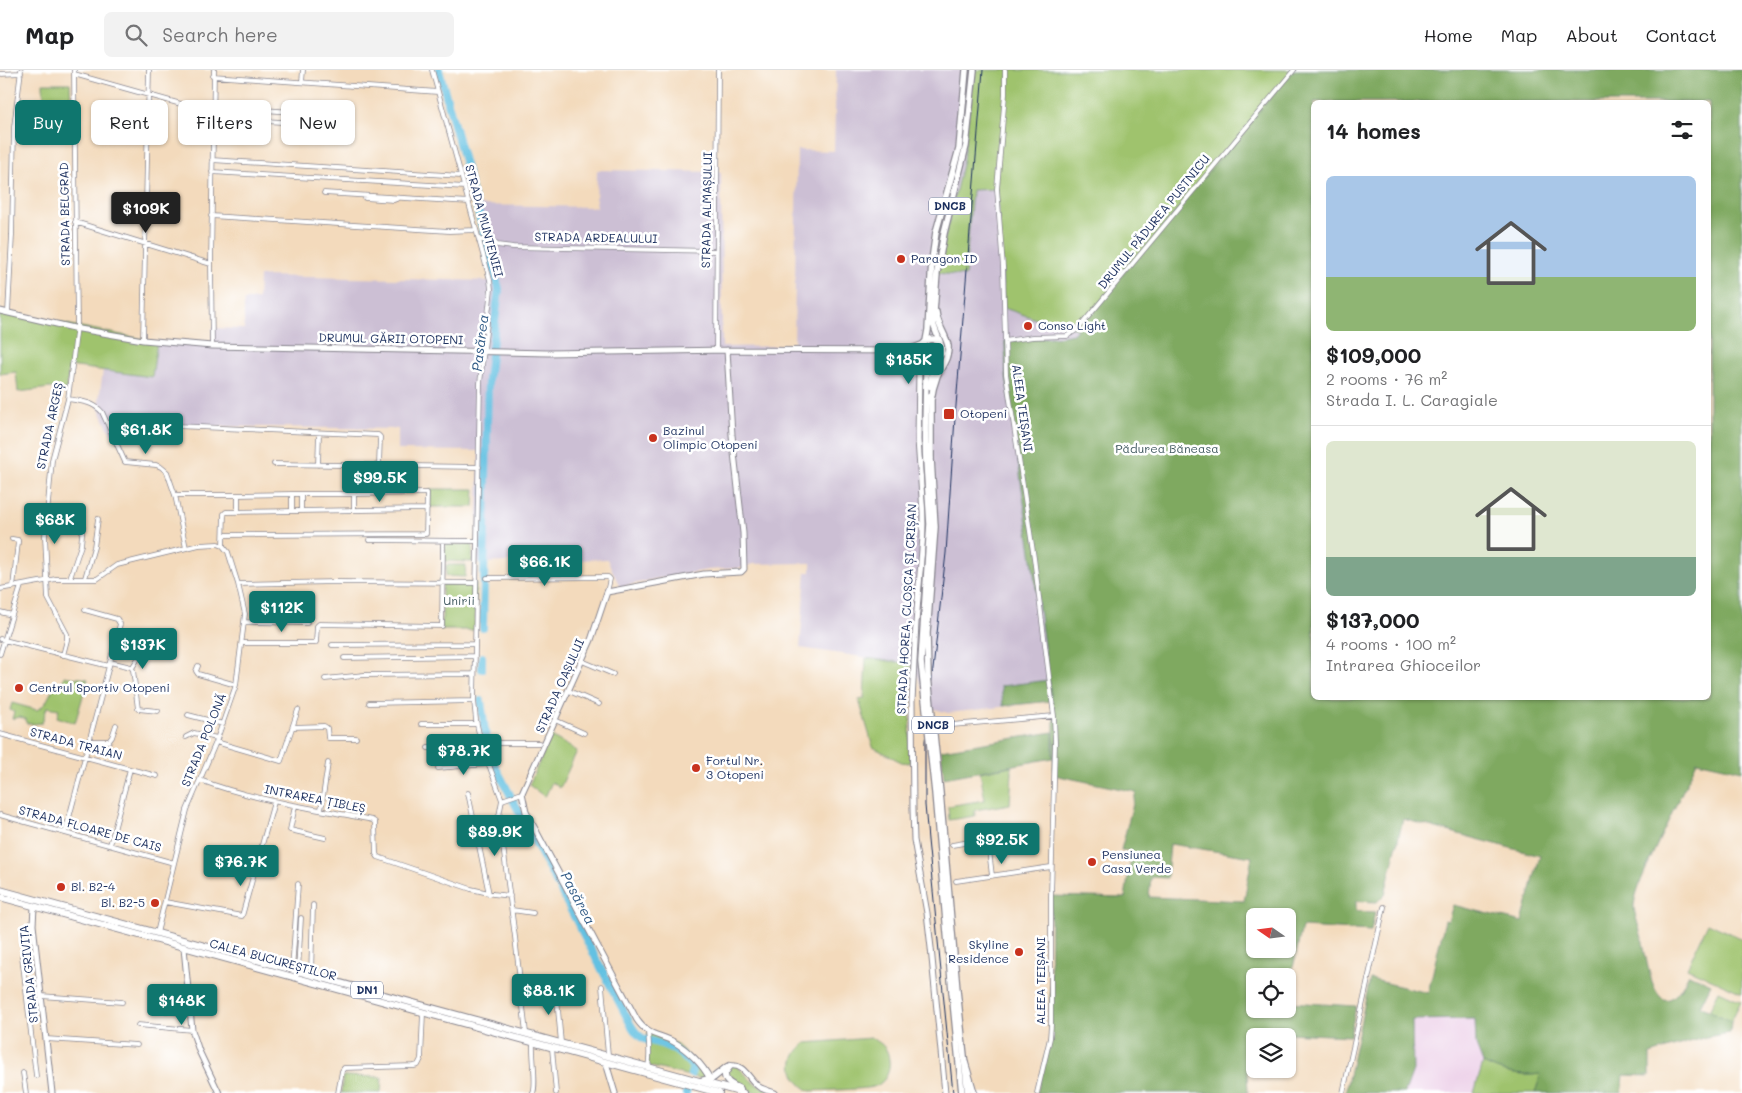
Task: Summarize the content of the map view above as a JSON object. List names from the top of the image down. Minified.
{"streets":{"highway":["CALEA BUCUREȘTILOR","DN1"],"main road":["DNCB","STRADA HOREA, CLOȘCA ȘI CRIȘAN"],"street":["STRADA ALMAȘULUI","STRADA BELGRAD","STRADA MUNTENIEI","DRUMUL PĂDUREA PUSTNICU","STRADA ARDEALULUI","DRUMUL GĂRII OTOPENI","ALEEA TEIȘANI","STRADA ARGEȘ","STRADA OAȘULUI","STRADA POLONĂ","STRADA TRAIAN","INTRAREA ȚIBLEȘ","STRADA FLOARE DE CAIS","STRADA GRIVIȚA"]},"crossings":[["DNCB","DRUMUL GĂRII OTOPENI"],["DNCB","STRADA HOREA, CLOȘCA ȘI CRIȘAN"],["STRADA ALMAȘULUI","STRADA ARDEALULUI"],["STRADA ALMAȘULUI","DRUMUL GĂRII OTOPENI"],["STRADA BELGRAD","DRUMUL GĂRII OTOPENI"],["STRADA BELGRAD","STRADA ARGEȘ"],["STRADA MUNTENIEI","STRADA ARDEALULUI"],["STRADA MUNTENIEI","DRUMUL GĂRII OTOPENI"],["DRUMUL PĂDUREA PUSTNICU","ALEEA TEIȘANI"],["DRUMUL GĂRII OTOPENI","STRADA ARGEȘ"],["DRUMUL GĂRII OTOPENI","STRADA HOREA, CLOȘCA ȘI CRIȘAN"],["STRADA POLONĂ","INTRAREA ȚIBLEȘ"],["STRADA POLONĂ","STRADA FLOARE DE CAIS"],["STRADA POLONĂ","CALEA BUCUREȘTILOR"],["STRADA TRAIAN","STRADA FLOARE DE CAIS"],["CALEA BUCUREȘTILOR","STRADA GRIVIȚA"],["CALEA BUCUREȘTILOR","DN1"]],"water":["Pasărea"],"parks":["Pădurea Băneasa","Unirii"],"places":{"other":["Paragon ID","Conso Light","Bazinul Olimpic Otopeni","Centrul Sportiv Otopeni","Fortul Nr. 3 Otopeni","Pensiunea Casa Verde","Bl. B2-4","Bl. B2-5","Skyline Residence"],"transit":["Otopeni"]},"north":"left","page":{"header":"Map","search":"Search here","nav":["Home","Map","About","Contact"],"chip":["Buy","Rent","Filters","New"],"heading":"14 homes","list":[{"name":"$109,000","note":"2 rooms · 76 m² · Strada I. L. Caragiale"},{"name":"$137,000","note":"4 rooms · 100 m² · Intrarea Ghioceilor"}],"price":["$109K","$185K","$61.8K","$99.5K","$68K","$66.1K","$112K","$137K","$78.7K","$89.9K","$92.5K","$76.7K","$88.1K","$148K"]}}
